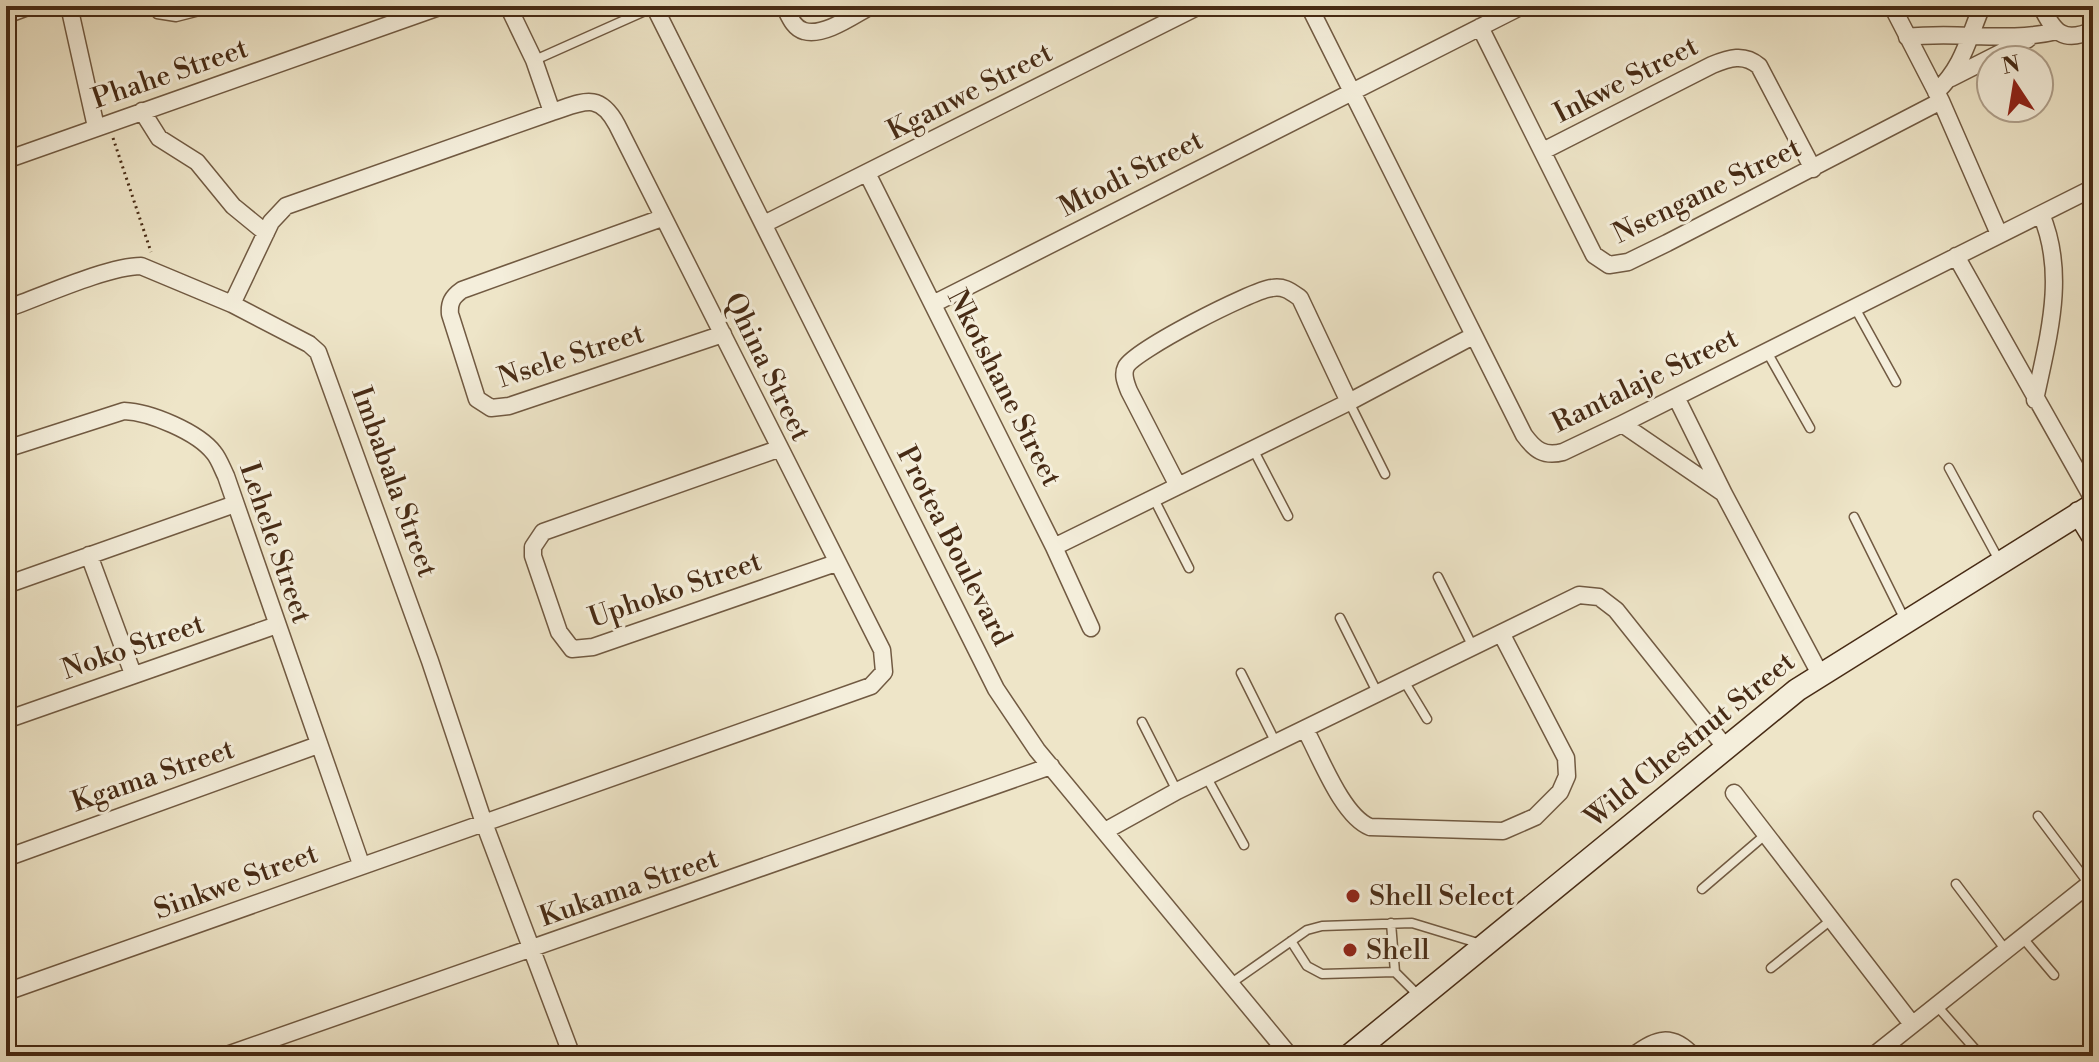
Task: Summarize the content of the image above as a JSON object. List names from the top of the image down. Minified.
{"streets":{"street":["Phahe Street","Inkwe Street","Kganwe Street","Mtodi Street","Nsengane Street","Nsele Street","Qhina Street","Rantalaje Street","Nkotshane Street","Imbabala Street","Lehele Street","Protea Boulevard","Uphoko Street","Noko Street","Wild Chestnut Street","Kgama Street","Sinkwe Street","Kukama Street"]},"crossings":[["Inkwe Street","Nsengane Street"],["Kganwe Street","Nkotshane Street"],["Kganwe Street","Protea Boulevard"],["Mtodi Street","Nsengane Street"],["Mtodi Street","Rantalaje Street"],["Mtodi Street","Nkotshane Street"],["Nsele Street","Qhina Street"],["Qhina Street","Imbabala Street"],["Qhina Street","Uphoko Street"],["Qhina Street","Sinkwe Street"],["Imbabala Street","Sinkwe Street"],["Imbabala Street","Kukama Street"],["Lehele Street","Noko Street"],["Lehele Street","Kgama Street"],["Lehele Street","Sinkwe Street"],["Protea Boulevard","Kukama Street"]],"places":["Shell Select","Shell"],"north":"top"}
